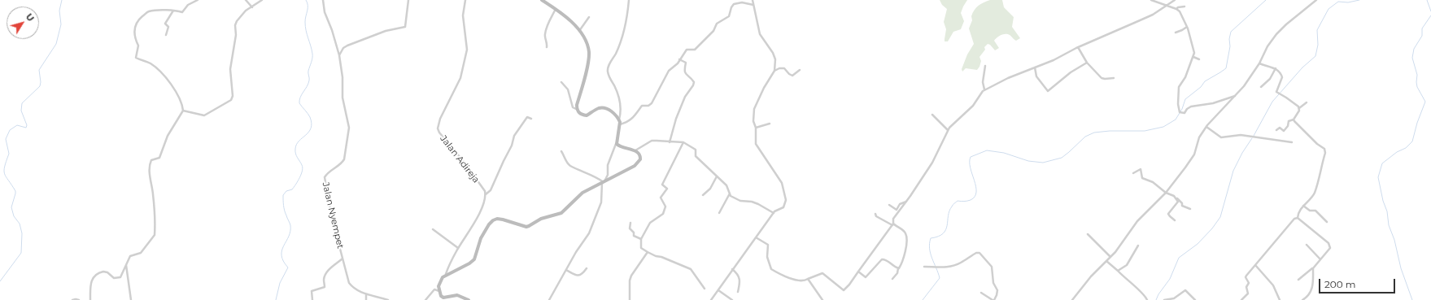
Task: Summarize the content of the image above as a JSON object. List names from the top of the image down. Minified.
{"streets":{"street":["Jalan Adireja","Jalan Nyempet"]},"scale_bar":"200 m","north":"top right"}
